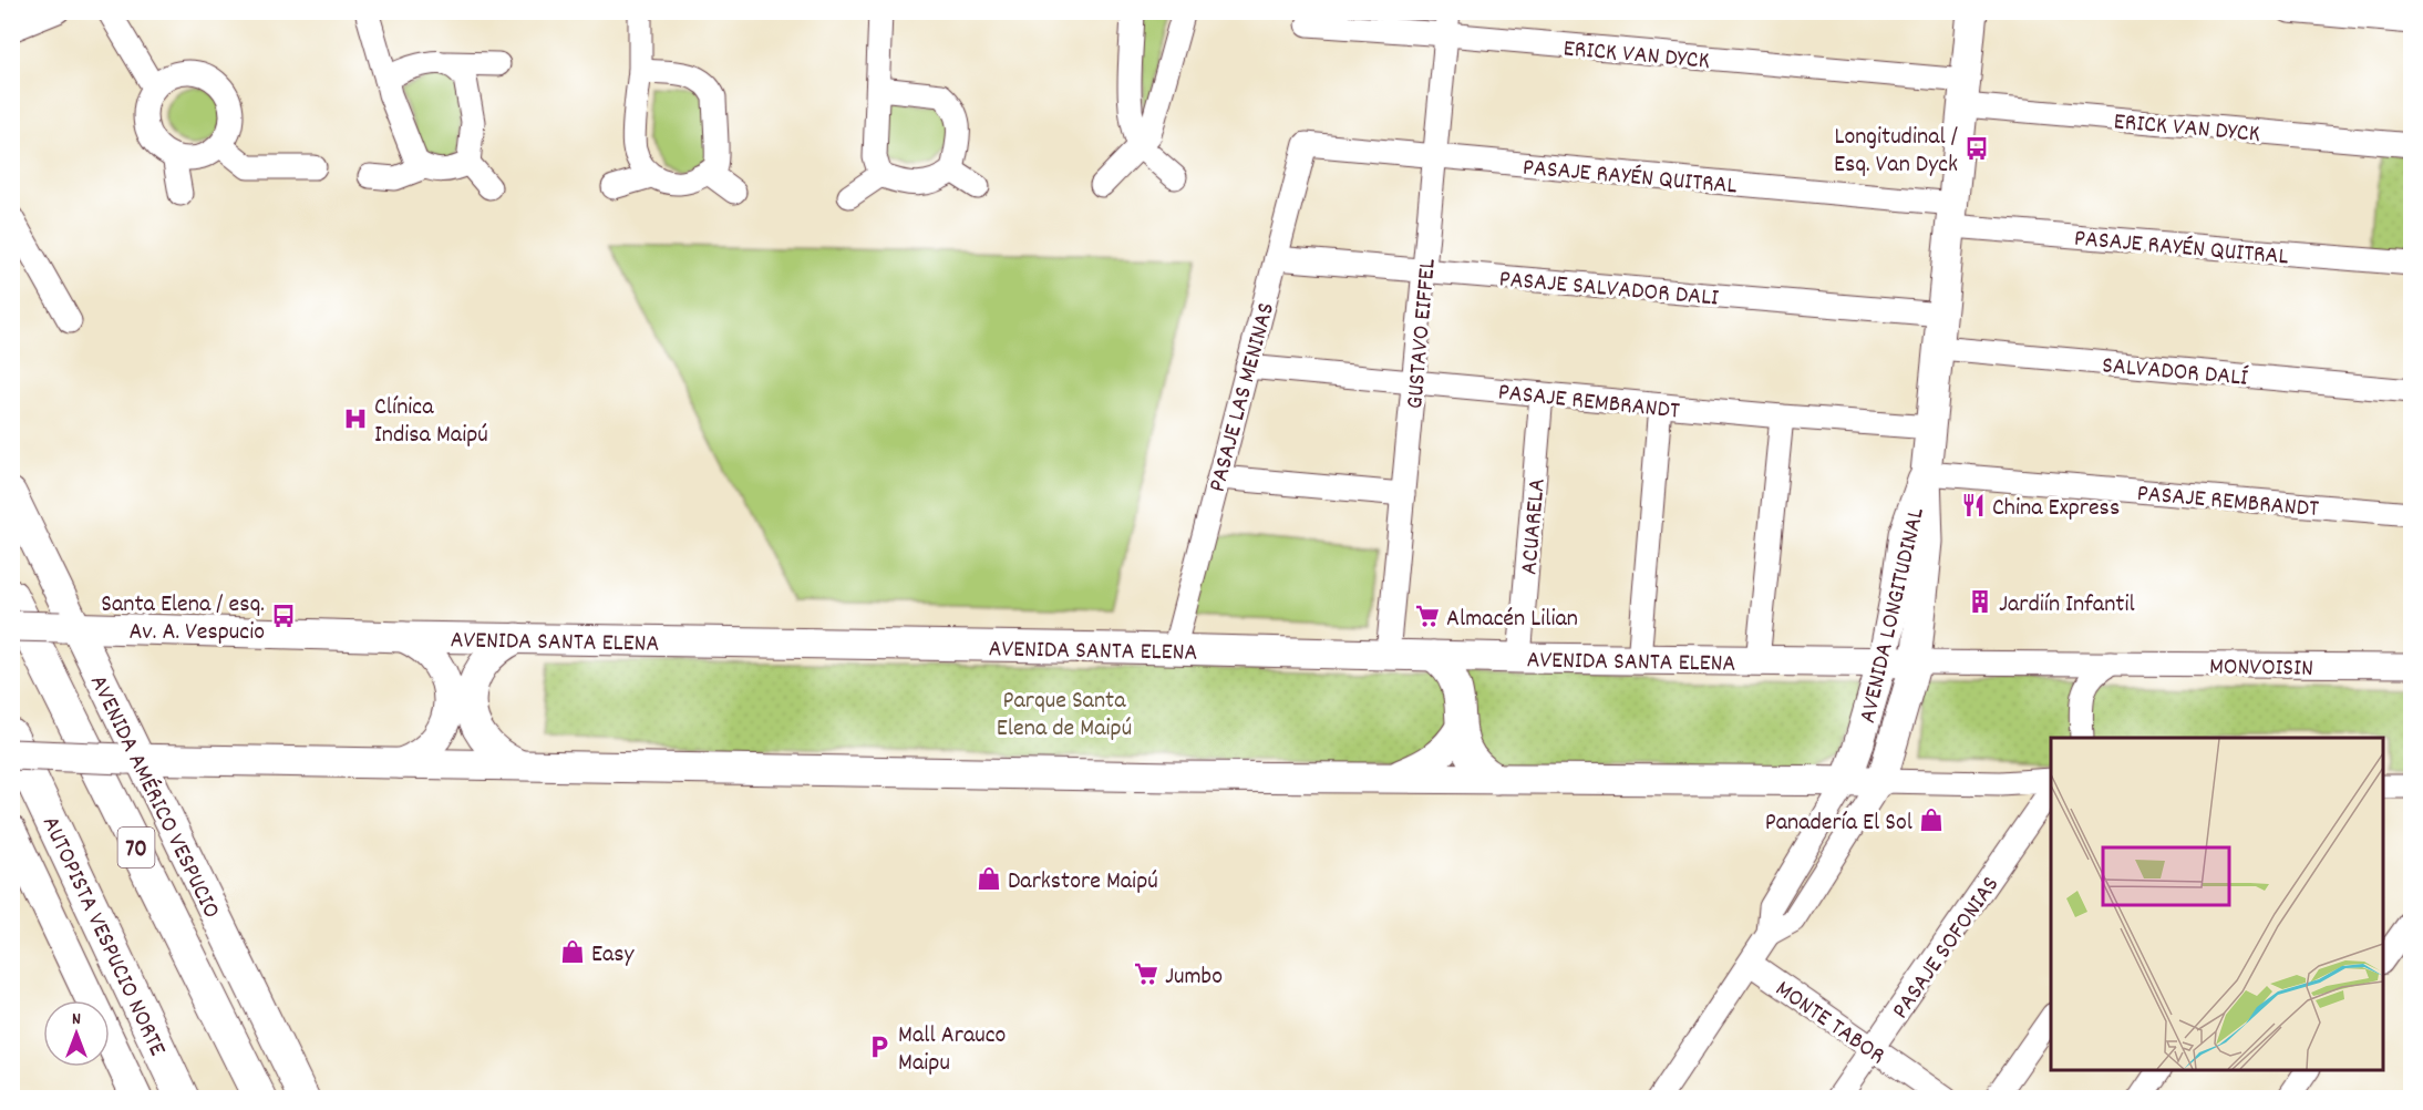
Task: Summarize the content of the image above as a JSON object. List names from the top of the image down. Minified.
{"streets":{"highway":["70","AUTOPISTA VESPUCIO NORTE"],"main road":["AVENIDA LONGITUDINAL","AVENIDA SANTA ELENA","AVENIDA AMÉRICO VESPUCIO"],"street":["ERICK VAN DYCK","PASAJE RAYÉN QUITRAL","PASAJE SALVADOR DALI","GUSTAVO EIFFEL","SALVADOR DALÍ","PASAJE LAS MENINAS","PASAJE REMBRANDT","ACUARELA","MONVOISIN","PASAJE SOFONIAS","MONTE TABOR"]},"crossings":[["ERICK VAN DYCK","GUSTAVO EIFFEL"],["ERICK VAN DYCK","AVENIDA LONGITUDINAL"],["PASAJE RAYÉN QUITRAL","GUSTAVO EIFFEL"],["PASAJE RAYÉN QUITRAL","PASAJE LAS MENINAS"],["PASAJE RAYÉN QUITRAL","AVENIDA LONGITUDINAL"],["PASAJE SALVADOR DALI","GUSTAVO EIFFEL"],["PASAJE SALVADOR DALI","PASAJE LAS MENINAS"],["PASAJE SALVADOR DALI","AVENIDA LONGITUDINAL"],["GUSTAVO EIFFEL","PASAJE REMBRANDT"],["GUSTAVO EIFFEL","AVENIDA SANTA ELENA"],["SALVADOR DALÍ","AVENIDA LONGITUDINAL"],["PASAJE LAS MENINAS","PASAJE REMBRANDT"],["PASAJE LAS MENINAS","AVENIDA SANTA ELENA"],["PASAJE REMBRANDT","ACUARELA"],["PASAJE REMBRANDT","AVENIDA LONGITUDINAL"],["ACUARELA","AVENIDA SANTA ELENA"],["AVENIDA LONGITUDINAL","AVENIDA SANTA ELENA"],["AVENIDA LONGITUDINAL","MONTE TABOR"],["AVENIDA SANTA ELENA","MONVOISIN"],["AVENIDA SANTA ELENA","AVENIDA AMÉRICO VESPUCIO"],["PASAJE SOFONIAS","MONTE TABOR"]],"parks":["Parque Santa Elena de Maipú"],"places":{"bus stop":["Longitudinal / Esq. Van Dyck","Santa Elena / esq. Av. A. Vespucio"],"hospital":["Clínica Indisa Maipú"],"restaurant":["China Express"],"building":["Jardiín Infantil"],"supermarket":["Almacén Lilian","Jumbo"],"shop":["Panadería El Sol","Darkstore Maipú","Easy"],"parking":["Mall Arauco Maipu"]},"north":"top"}
